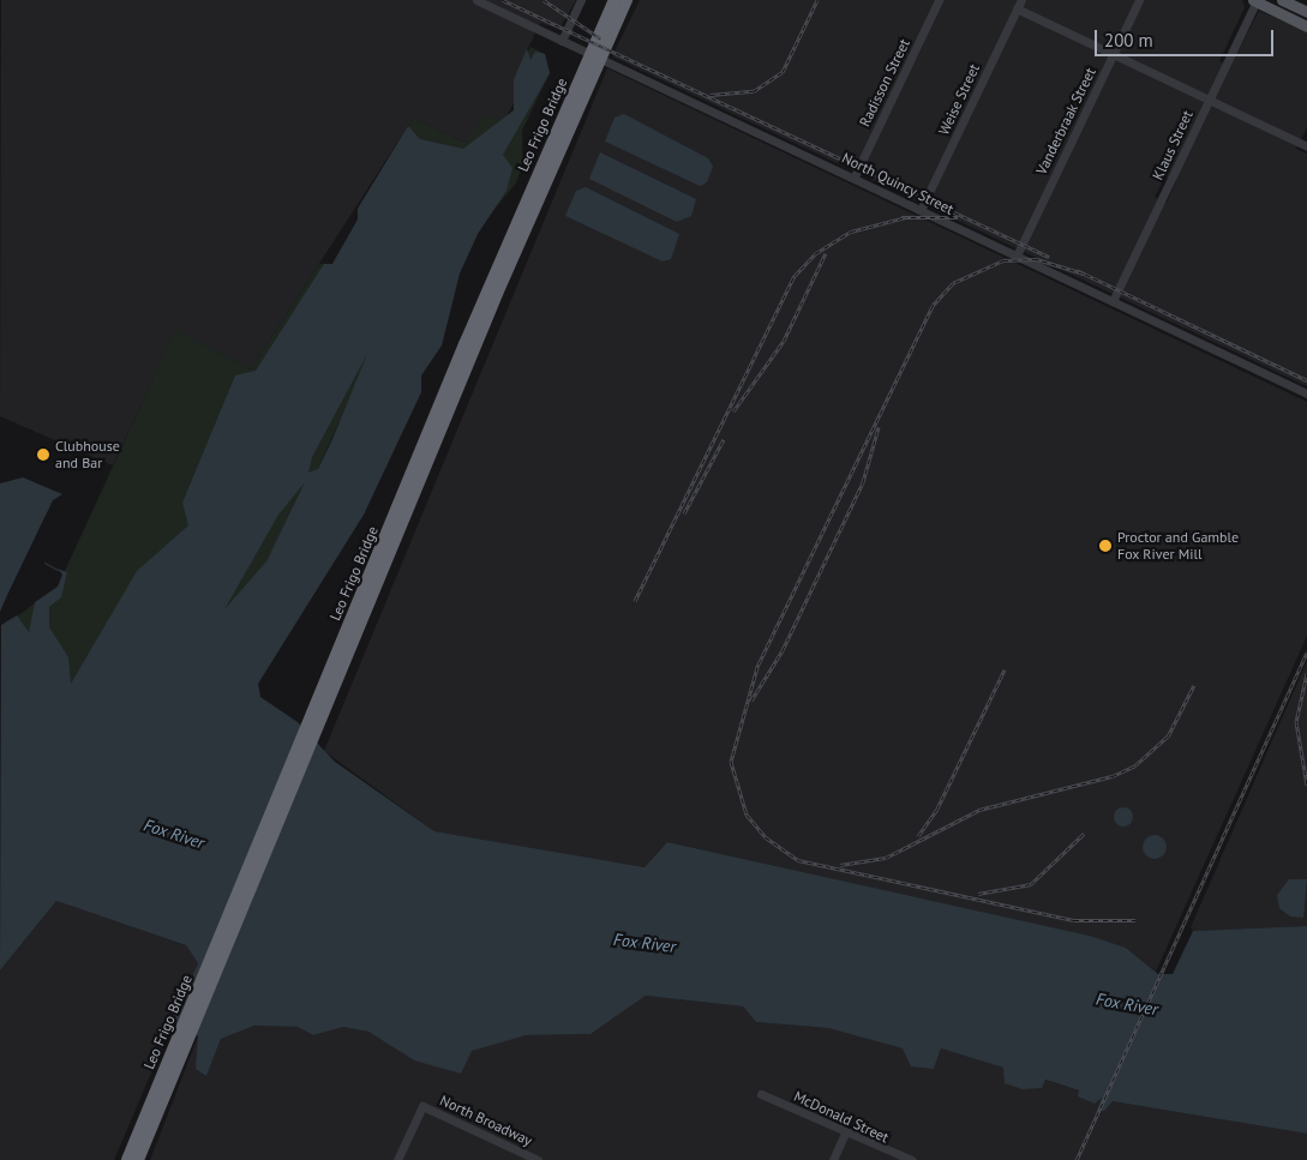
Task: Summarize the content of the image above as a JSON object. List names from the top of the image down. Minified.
{"streets":{"highway":["Leo Frigo Bridge"],"street":["Radisson Street","Weise Street","Vanderbraak Street","Klaus Street","North Quincy Street","McDonald Street","North Broadway"]},"crossings":[["Radisson Street","North Quincy Street"],["Weise Street","North Quincy Street"],["Vanderbraak Street","North Quincy Street"],["Klaus Street","North Quincy Street"]],"water":["Fox River"],"places":["Clubhouse and Bar","Proctor and Gamble Fox River Mill"],"scale_bar":"200 m"}
